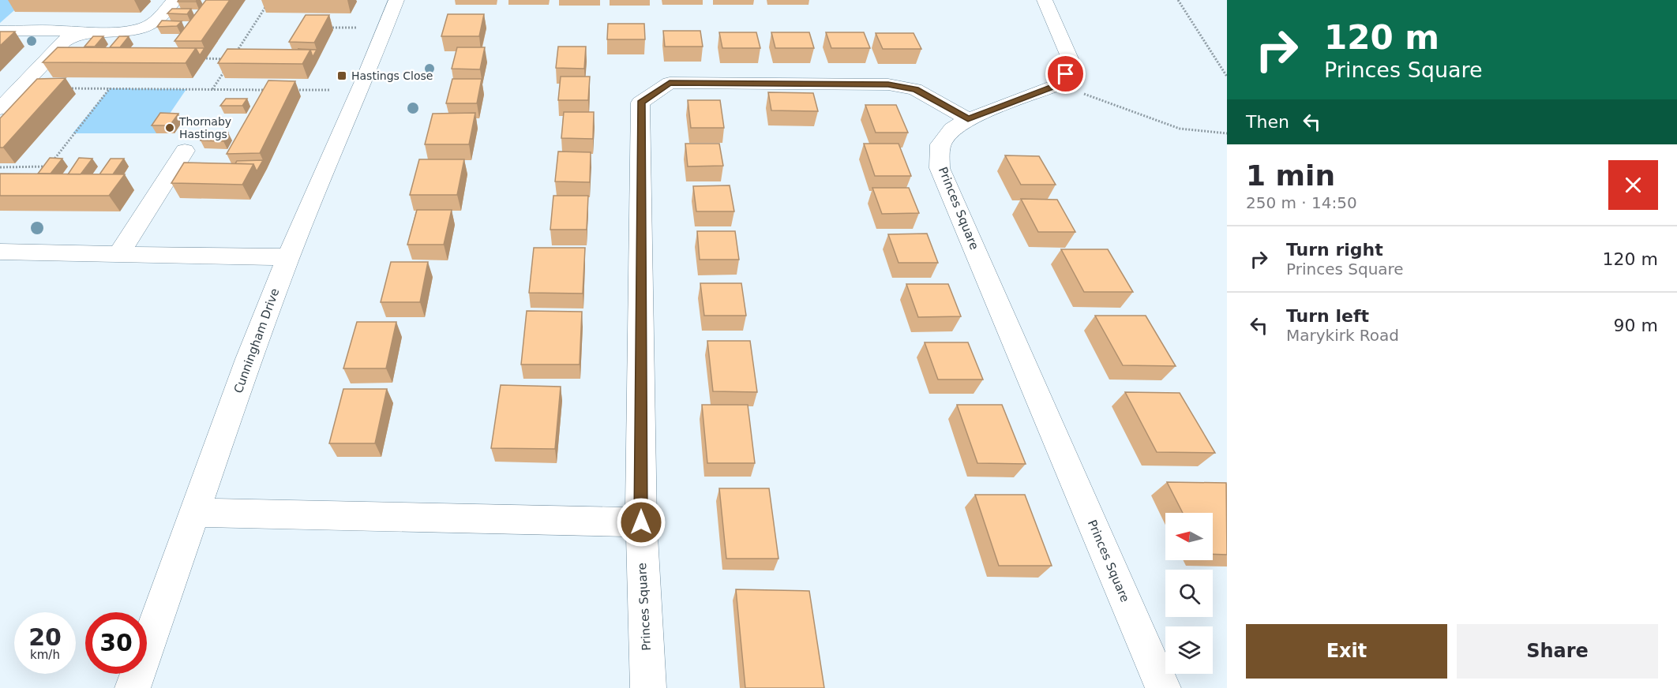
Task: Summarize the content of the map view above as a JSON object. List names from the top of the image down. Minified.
{"streets":{"street":["Princes Square","Cunningham Drive"]},"places":{"transit":["Hastings Close"],"other":["Thornaby Hastings"]},"north":"left","page":{"turn":["120 m","Princes Square"],"then":"Then","heading":["1 min","250 m · 14:50"],"list":[{"name":"Turn right","note":"Princes Square","value":"120 m"},{"name":"Turn left","note":"Marykirk Road","value":"90 m"}],"speed":"20 km/h","limit":"30","buttons":["Exit","Share"]}}
